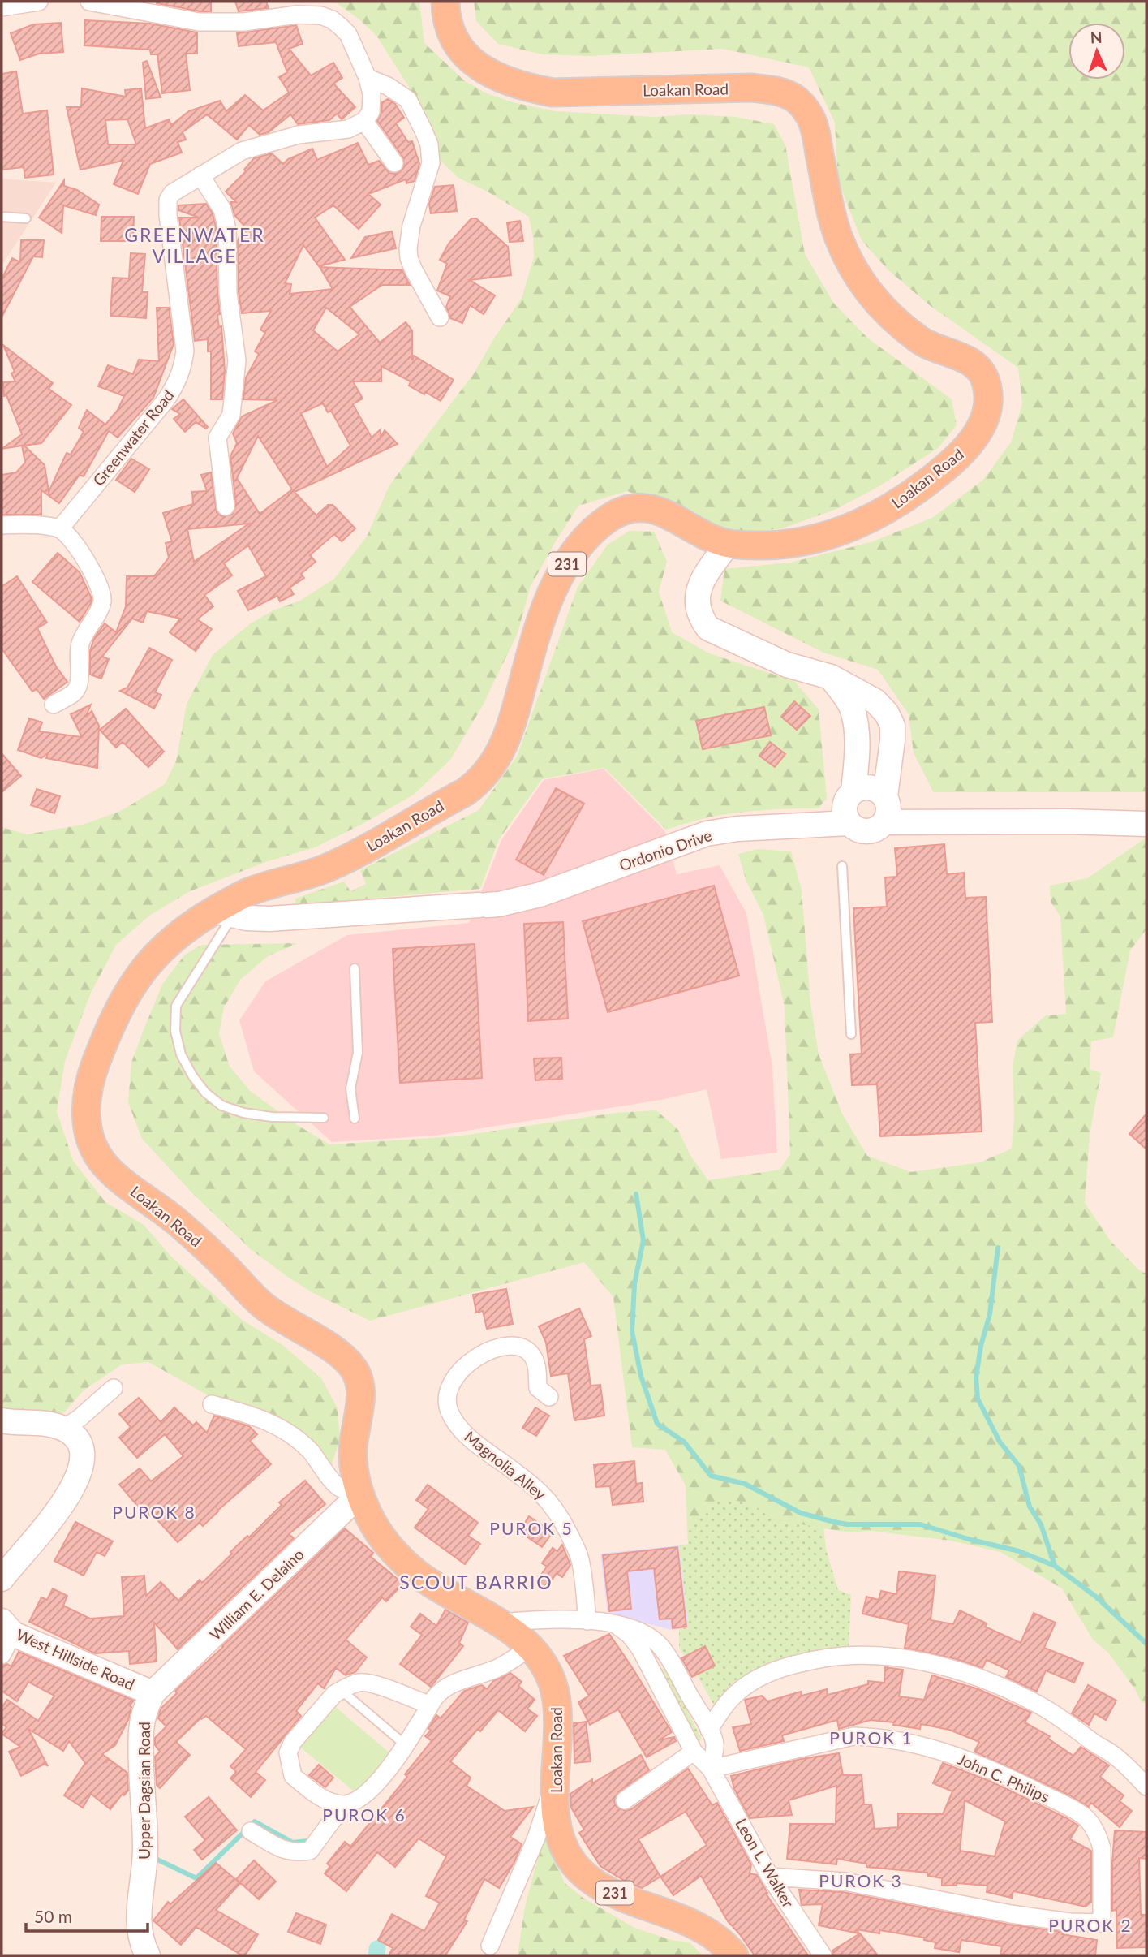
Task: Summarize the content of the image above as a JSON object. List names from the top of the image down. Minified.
{"streets":{"main road":["Loakan Road","231"],"street":["Greenwater Road","Ordonio Drive","Magnolia Alley","William E. Delaino","West Hillside Road","John C. Philips","Upper Dagsian Road","Leon L. Walker"]},"crossings":[["Loakan Road","Ordonio Drive"],["Loakan Road","William E. Delaino"],["William E. Delaino","West Hillside Road"],["William E. Delaino","Upper Dagsian Road"],["West Hillside Road","Upper Dagsian Road"],["John C. Philips","Leon L. Walker"]],"districts":["GREENWATER VILLAGE","PUROK 8","PUROK 5","SCOUT BARRIO","PUROK 1","PUROK 6","PUROK 3","PUROK 2"],"scale_bar":"50 m","north":"top"}
